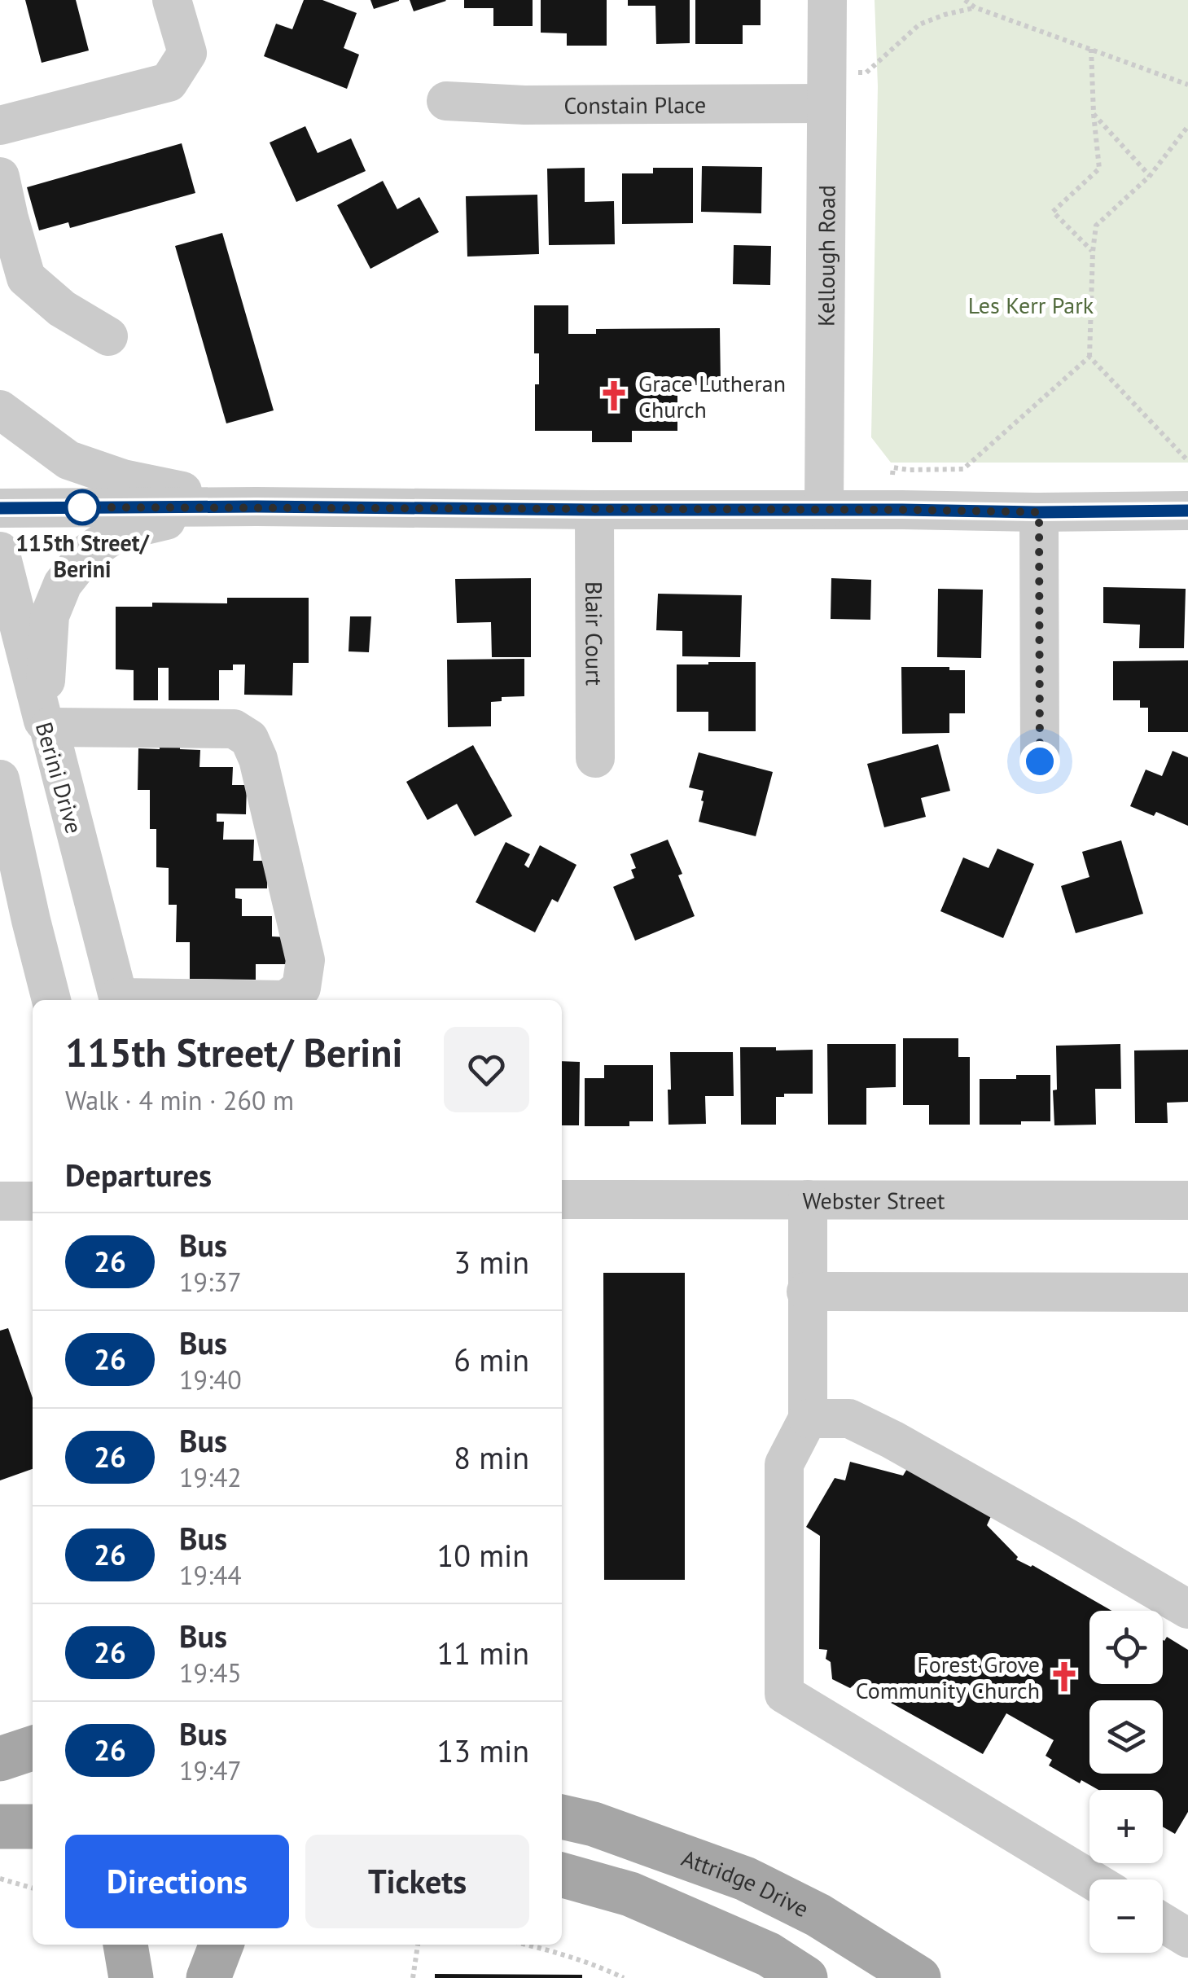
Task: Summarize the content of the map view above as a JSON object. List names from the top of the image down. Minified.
{"streets":{"main road":["Attridge Drive"],"street":["Constain Place","Kellough Road","Blair Court","Berini Drive","Webster Street"]},"crossings":[["Constain Place","Kellough Road"]],"parks":["Les Kerr Park"],"places":{"church":["Grace Lutheran Church","Forest Grove Community Church"],"other":["115th Street/ Berini"]},"lines":["bus line 26"],"page":{"heading":[["115th Street/ Berini","Walk · 4 min · 260 m"],"Departures"],"list":[{"mark":"26","name":"Bus","note":"19:37","value":"3 min"},{"mark":"26","name":"Bus","note":"19:40","value":"6 min"},{"mark":"26","name":"Bus","note":"19:42","value":"8 min"},{"mark":"26","name":"Bus","note":"19:44","value":"10 min"},{"mark":"26","name":"Bus","note":"19:45","value":"11 min"},{"mark":"26","name":"Bus","note":"19:47","value":"13 min"}],"map_buttons":["+","−"],"buttons":["Directions","Tickets"]}}
